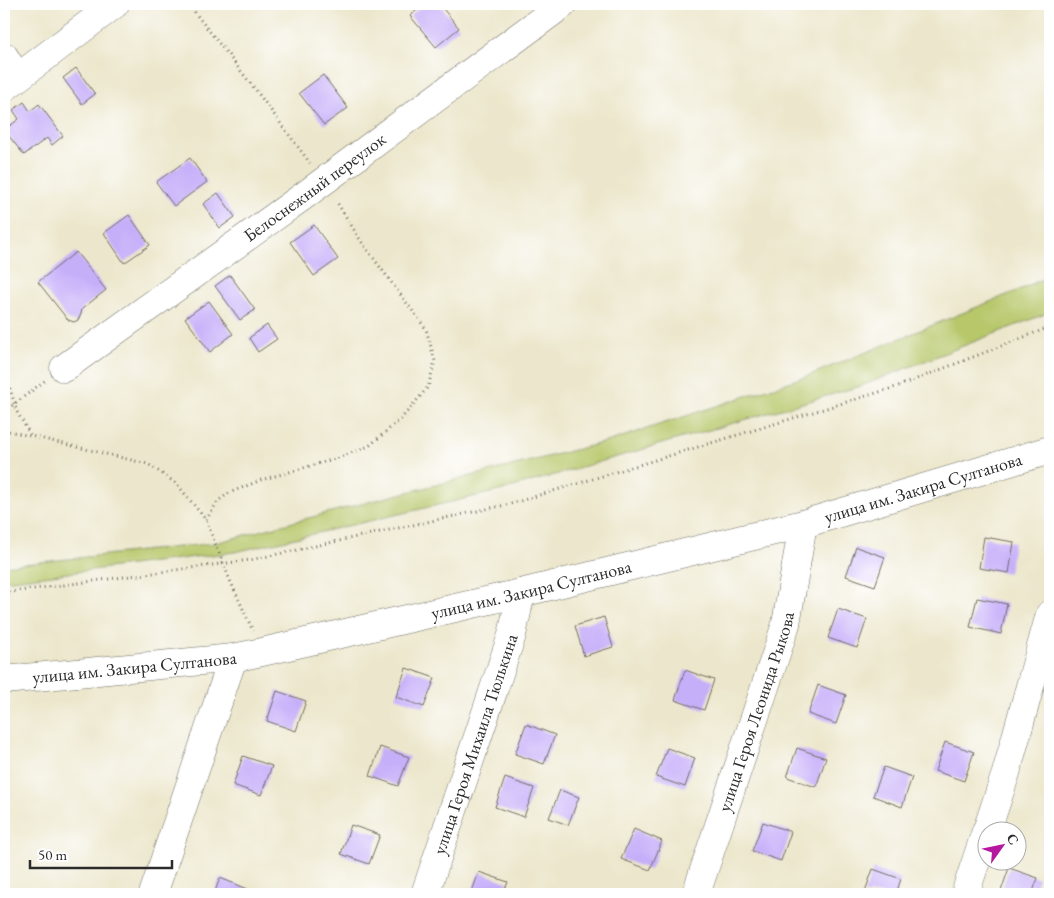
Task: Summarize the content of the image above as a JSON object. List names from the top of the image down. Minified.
{"streets":{"street":["Белоснежный переулок","улица им. Закира Султанова","улица Героя Леонида Рыкова","улица Героя Михаила Тюлькина"]},"crossings":[["улица им. Закира Султанова","улица Героя Леонида Рыкова"],["улица им. Закира Султанова","улица Героя Михаила Тюлькина"]],"scale_bar":"50 m","north":"top right"}
